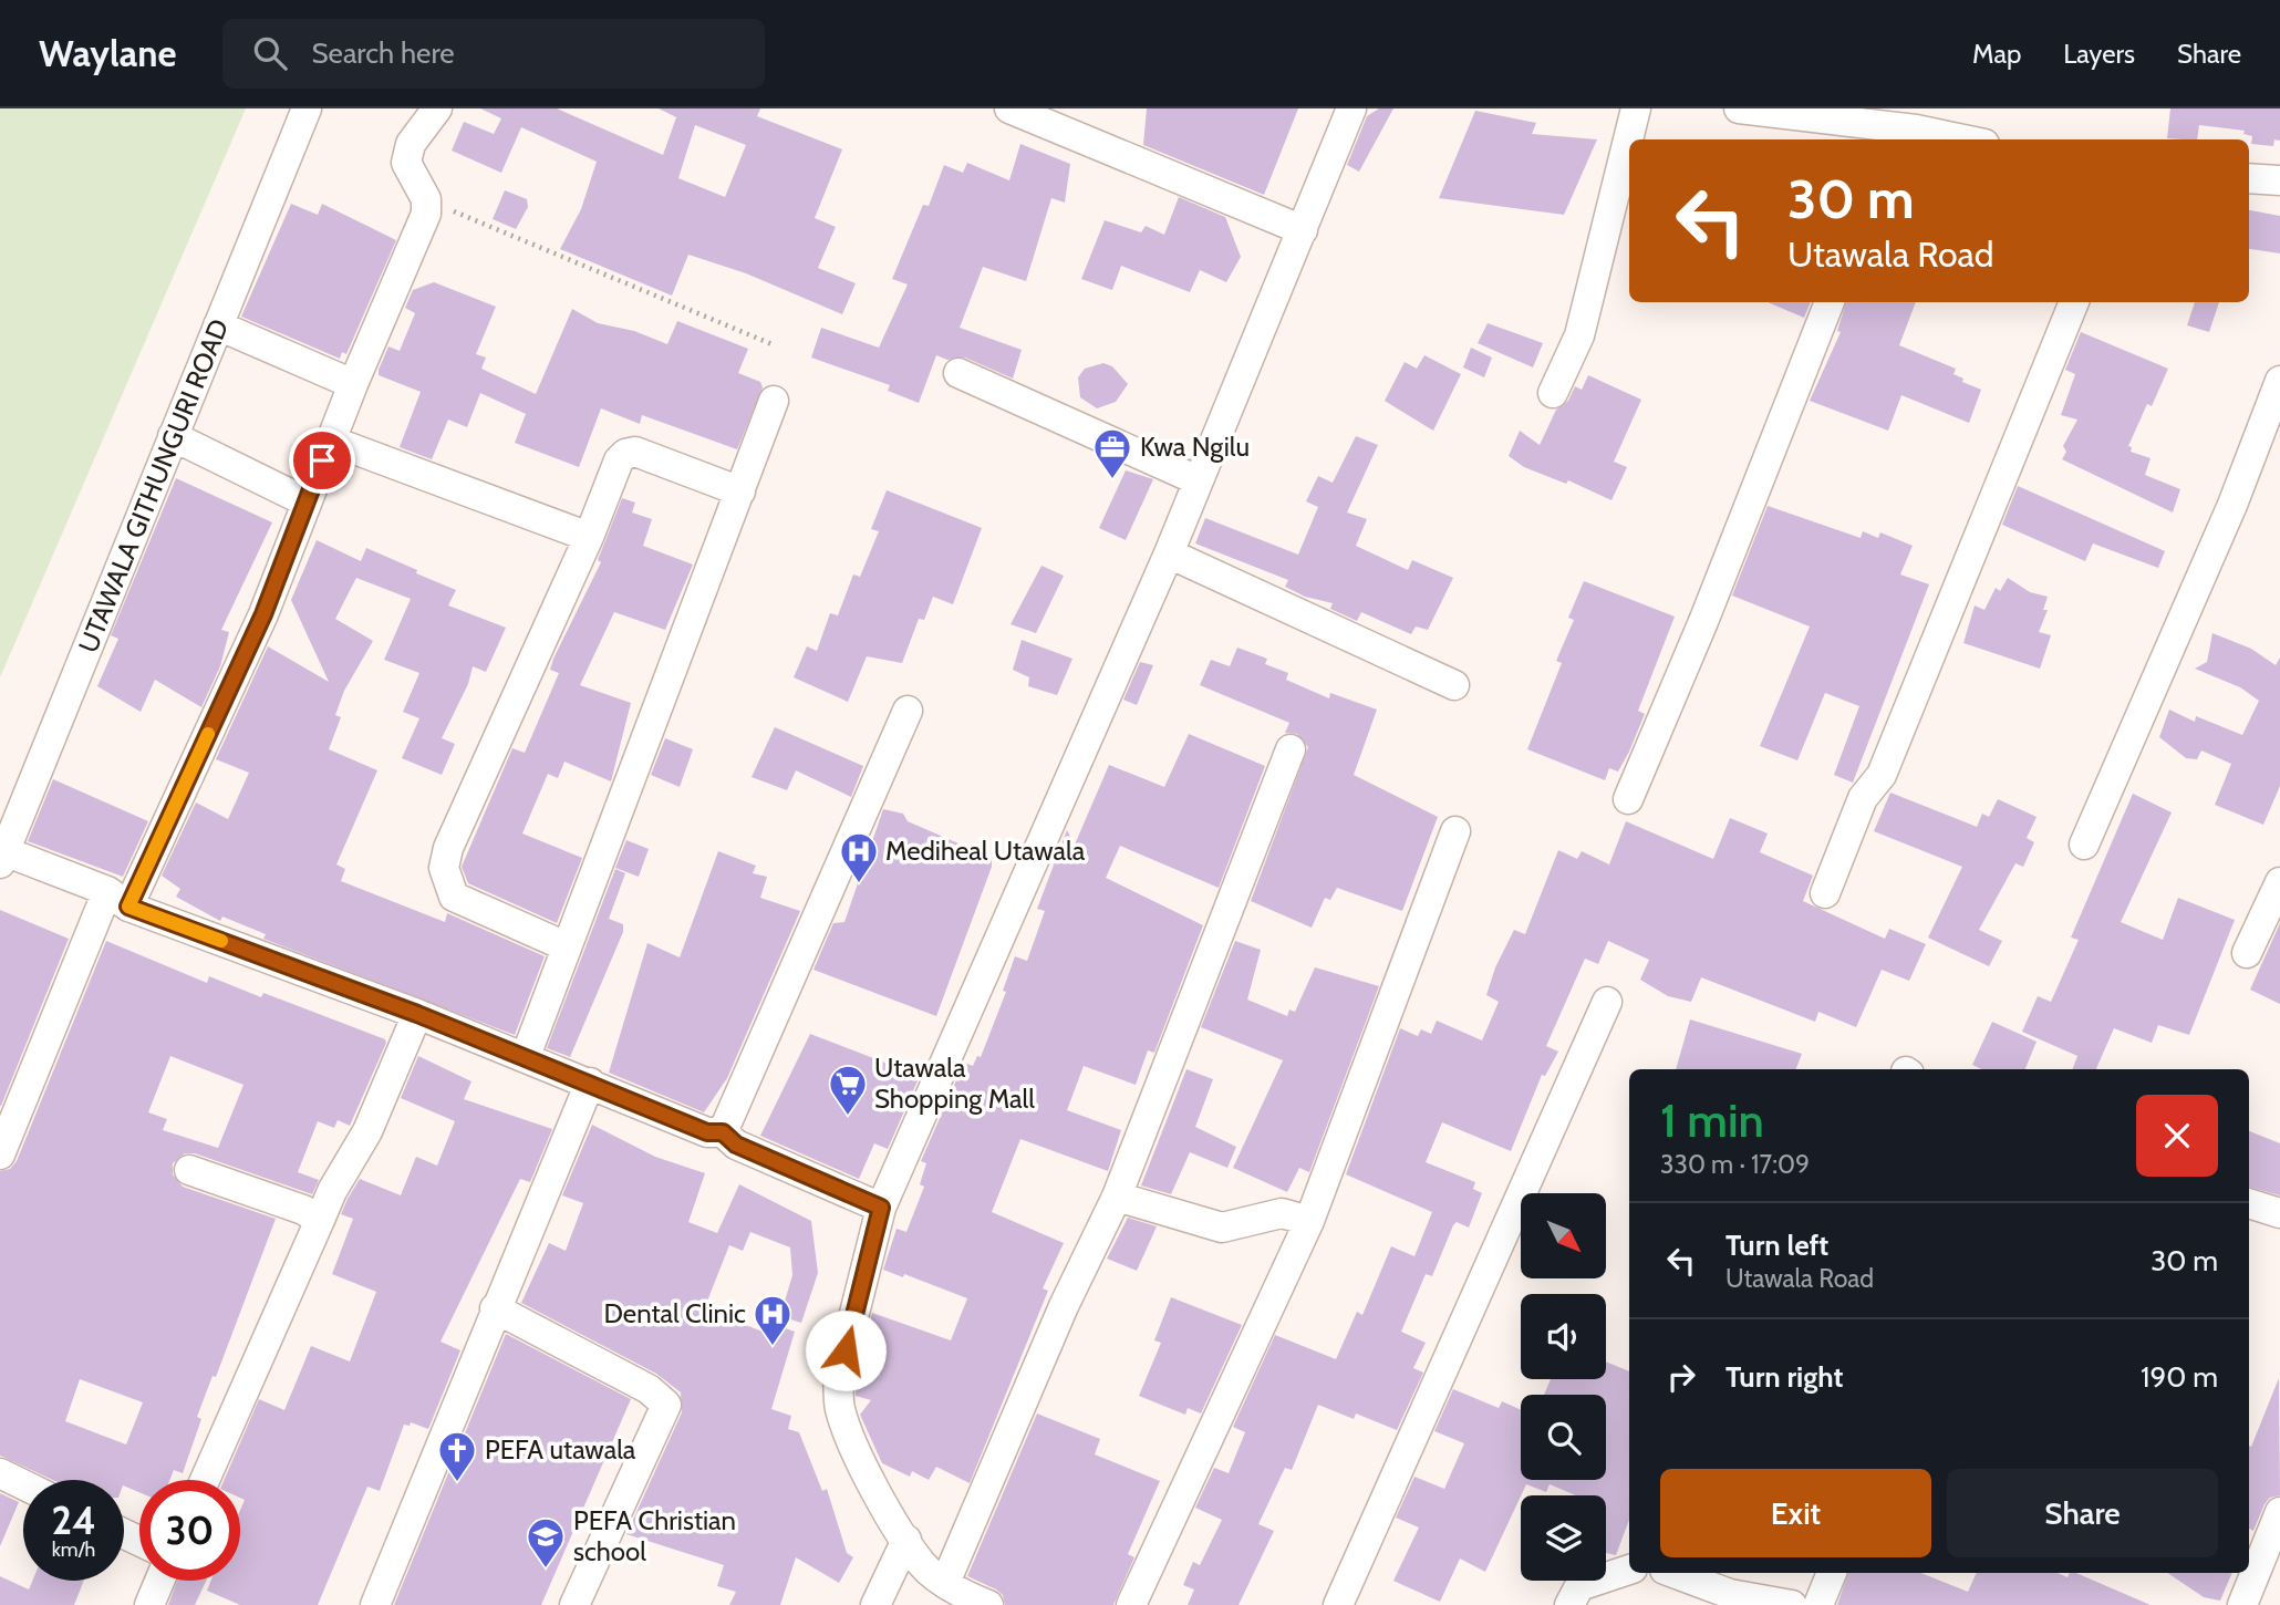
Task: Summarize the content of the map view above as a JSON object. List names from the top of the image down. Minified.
{"streets":{"street":["UTAWALA GITHUNGURI ROAD"]},"places":{"office":["Kwa Ngilu"],"hospital":["Mediheal Utawala","Dental Clinic"],"supermarket":["Utawala Shopping Mall"],"church":["PEFA utawala"],"school or university":["PEFA Christian school"]},"north":"bottom right","page":{"header":"Waylane","search":"Search here","nav":["Map","Layers","Share"],"turn":["30 m","Utawala Road"],"heading":["1 min","330 m · 17:09"],"list":[{"name":"Turn left","note":"Utawala Road","value":"30 m"},{"name":"Turn right","value":"190 m"}],"buttons":["Exit","Share"],"speed":"24 km/h","limit":"30"}}
